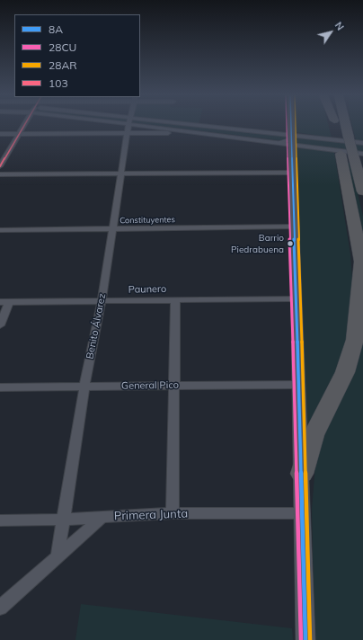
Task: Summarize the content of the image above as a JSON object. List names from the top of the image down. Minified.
{"streets":{"street":["Constituyentes","Paunero","Benito Álvarez","General Pico","Primera Junta"]},"crossings":[["Constituyentes","Benito Álvarez"],["Paunero","Benito Álvarez"],["Benito Álvarez","General Pico"],["Benito Álvarez","Primera Junta"]],"places":["Barrio Piedrabuena"],"lines":["transit line 8A","transit line 28CU","transit line 28AR","transit line 103"],"legend":["8A","28CU","28AR","103"],"north":"top right"}
